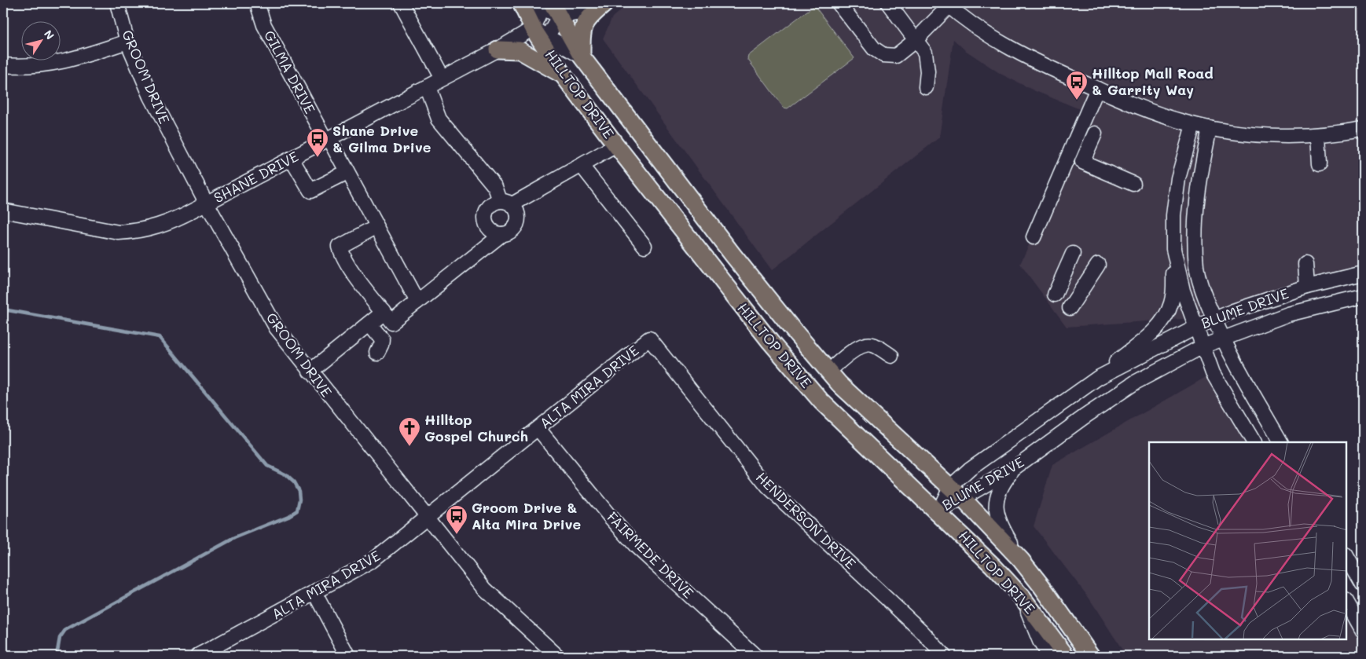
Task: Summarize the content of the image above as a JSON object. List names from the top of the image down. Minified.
{"streets":{"main road":["HILLTOP DRIVE"],"street":["GILMA DRIVE","GROOM DRIVE","SHANE DRIVE","BLUME DRIVE","ALTA MIRA DRIVE","HENDERSON DRIVE","FAIRMEDE DRIVE"]},"crossings":[["GILMA DRIVE","SHANE DRIVE"],["GROOM DRIVE","SHANE DRIVE"],["GROOM DRIVE","ALTA MIRA DRIVE"],["HILLTOP DRIVE","SHANE DRIVE"],["HILLTOP DRIVE","BLUME DRIVE"],["ALTA MIRA DRIVE","HENDERSON DRIVE"],["ALTA MIRA DRIVE","FAIRMEDE DRIVE"]],"places":{"bus stop":["Hilltop Mall Road & Garrity Way","Shane Drive & Gilma Drive","Groom Drive & Alta Mira Drive"],"church":["Hilltop Gospel Church"]},"north":"top right"}
